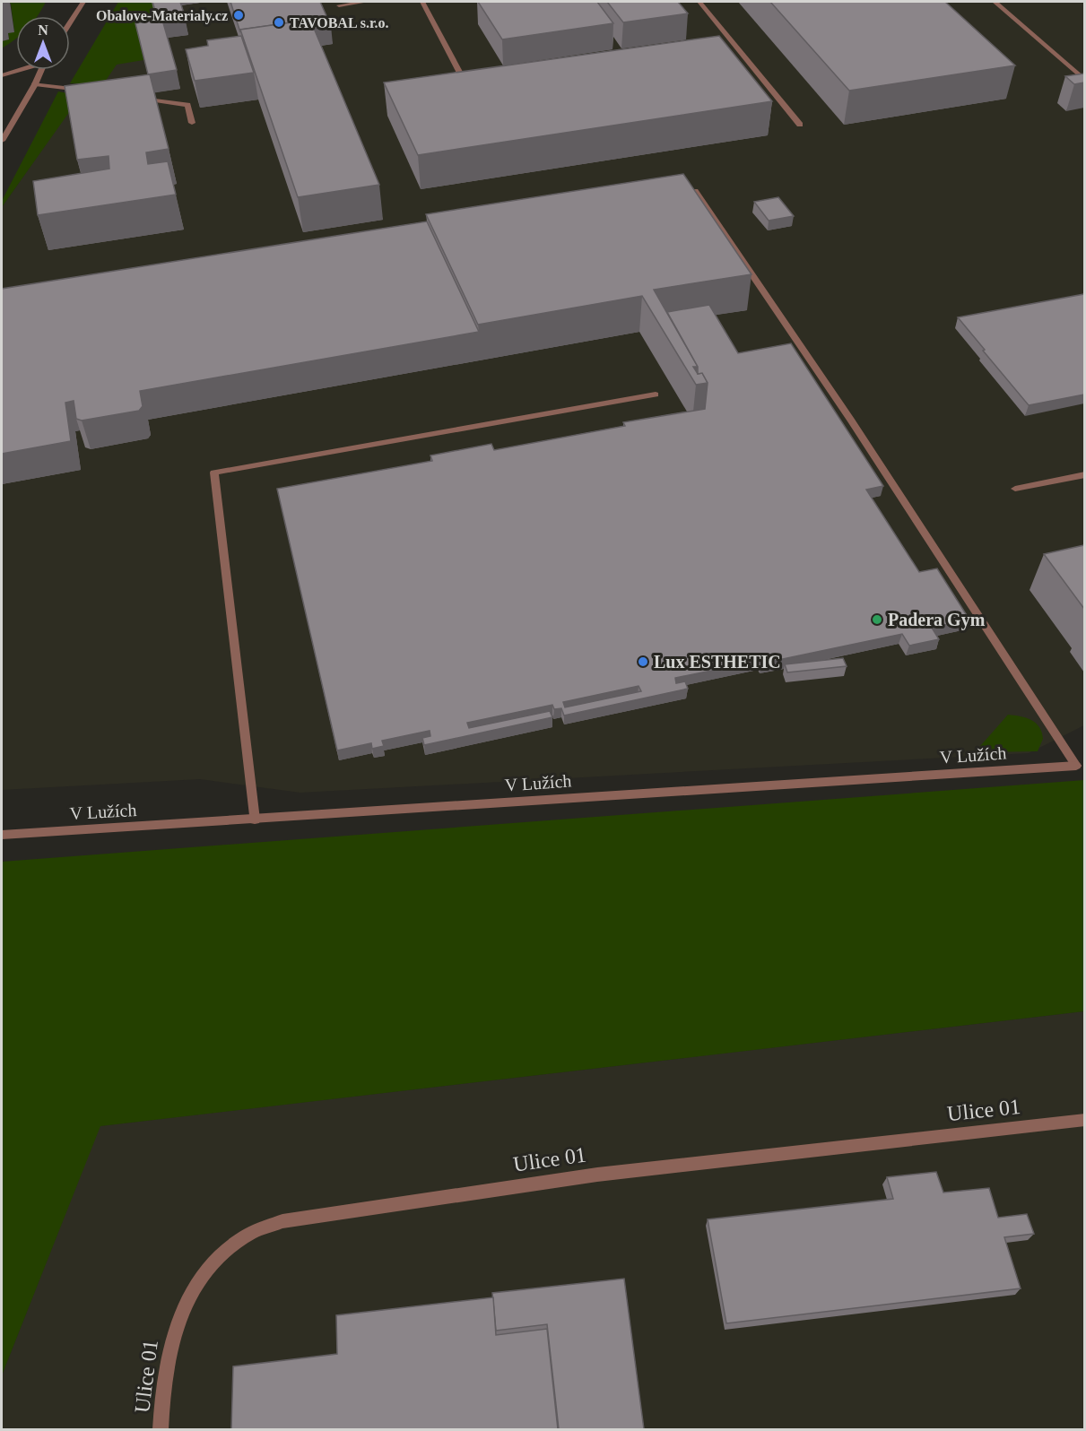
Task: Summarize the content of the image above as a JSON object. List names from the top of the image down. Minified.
{"streets":{"street":["V Lužích","Ulice 01"]},"places":["Obalove-Materialy.cz","TAVOBAL s.r.o.","Padera Gym","Lux ESTHETIC"],"north":"top"}
